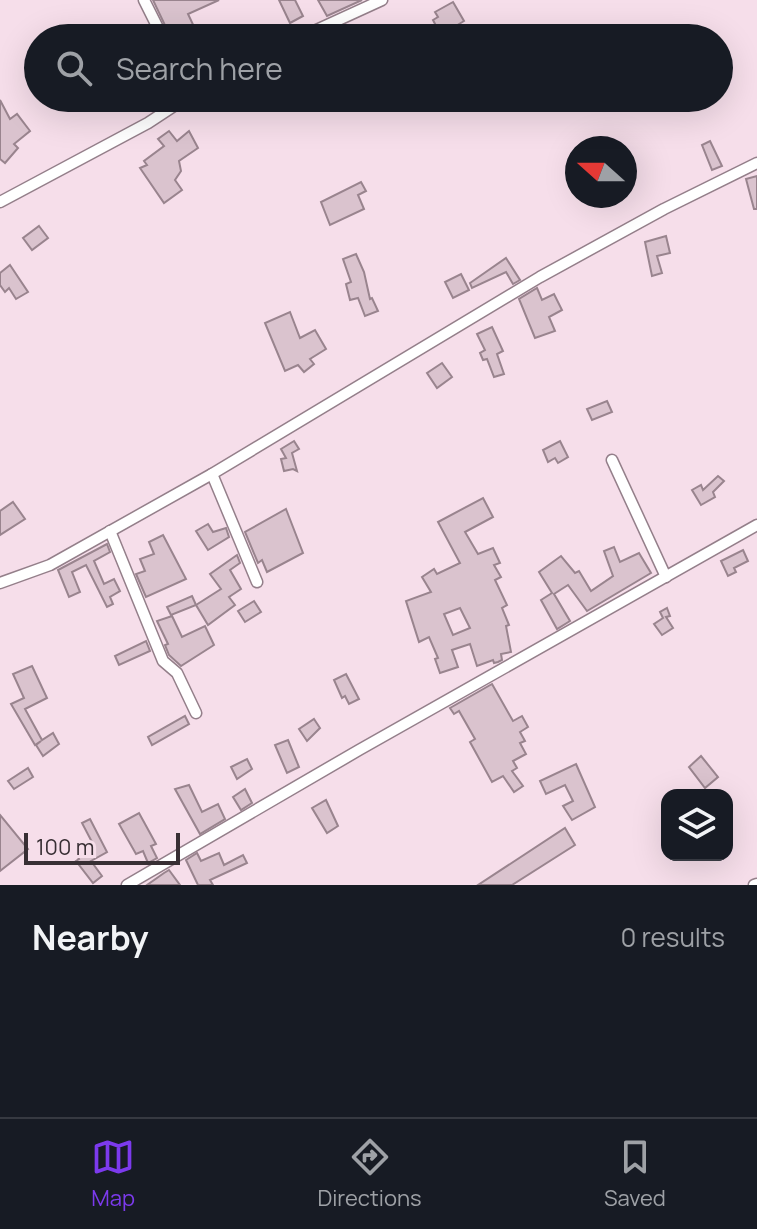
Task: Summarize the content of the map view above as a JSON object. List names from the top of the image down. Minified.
{"scale_bar":"100 m","north":"left","page":{"search":"Search here","scale":"100 m","heading":["Nearby","0 results"],"nav":["Map","Directions","Saved"]}}
